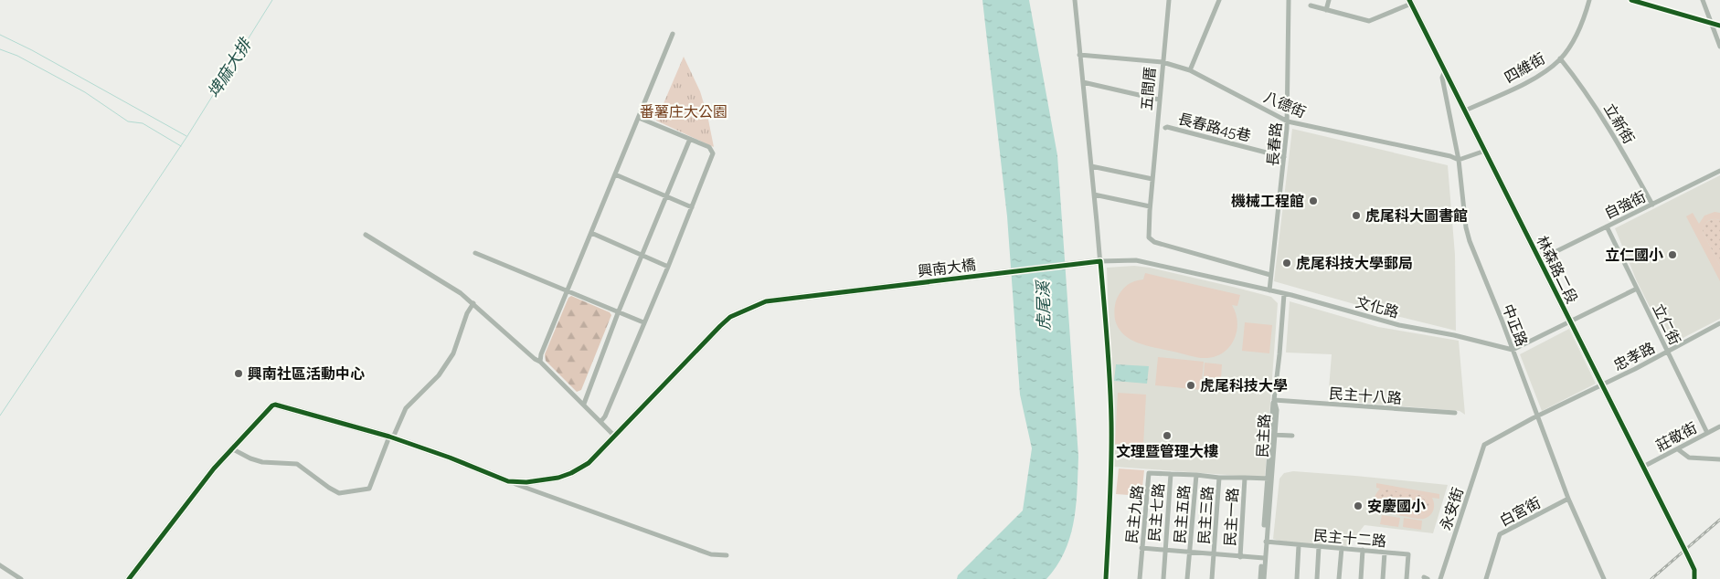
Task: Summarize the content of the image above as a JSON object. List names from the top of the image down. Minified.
{"streets":{"street":["四維街","五間厝","八德街","立新街","長春路45巷","長春路","自強街","興南大橋","林森路二段","文化路","立仁街","中正路","忠孝路","民主十八路","民主路","莊敬街","永安街","白宮街","民主七路","民主九路","民主五路","民主三路","民主一路","民主十二路"]},"crossings":[["四維街","立新街"],["四維街","林森路二段"],["五間厝","八德街"],["八德街","長春路"],["八德街","中正路"],["立新街","自強街"],["長春路45巷","長春路"],["長春路","文化路"],["自強街","林森路二段"],["自強街","立仁街"],["興南大橋","文化路"],["林森路二段","中正路"],["林森路二段","忠孝路"],["林森路二段","莊敬街"],["文化路","中正路"],["文化路","民主路"],["立仁街","忠孝路"],["立仁街","莊敬街"],["中正路","忠孝路"],["中正路","白宮街"],["忠孝路","永安街"],["民主十八路","民主路"],["民主路","民主一路"],["民主路","民主十二路"],["民主七路","民主九路"],["民主七路","民主五路"],["民主五路","民主三路"],["民主三路","民主一路"]],"water":["埤麻大排","虎尾溪"],"parks":["番薯庄大公園"],"places":["機械工程館","虎尾科大圖書館","立仁國小","虎尾科技大學郵局","興南社區活動中心","虎尾科技大學","文理暨管理大樓","安慶國小"]}
